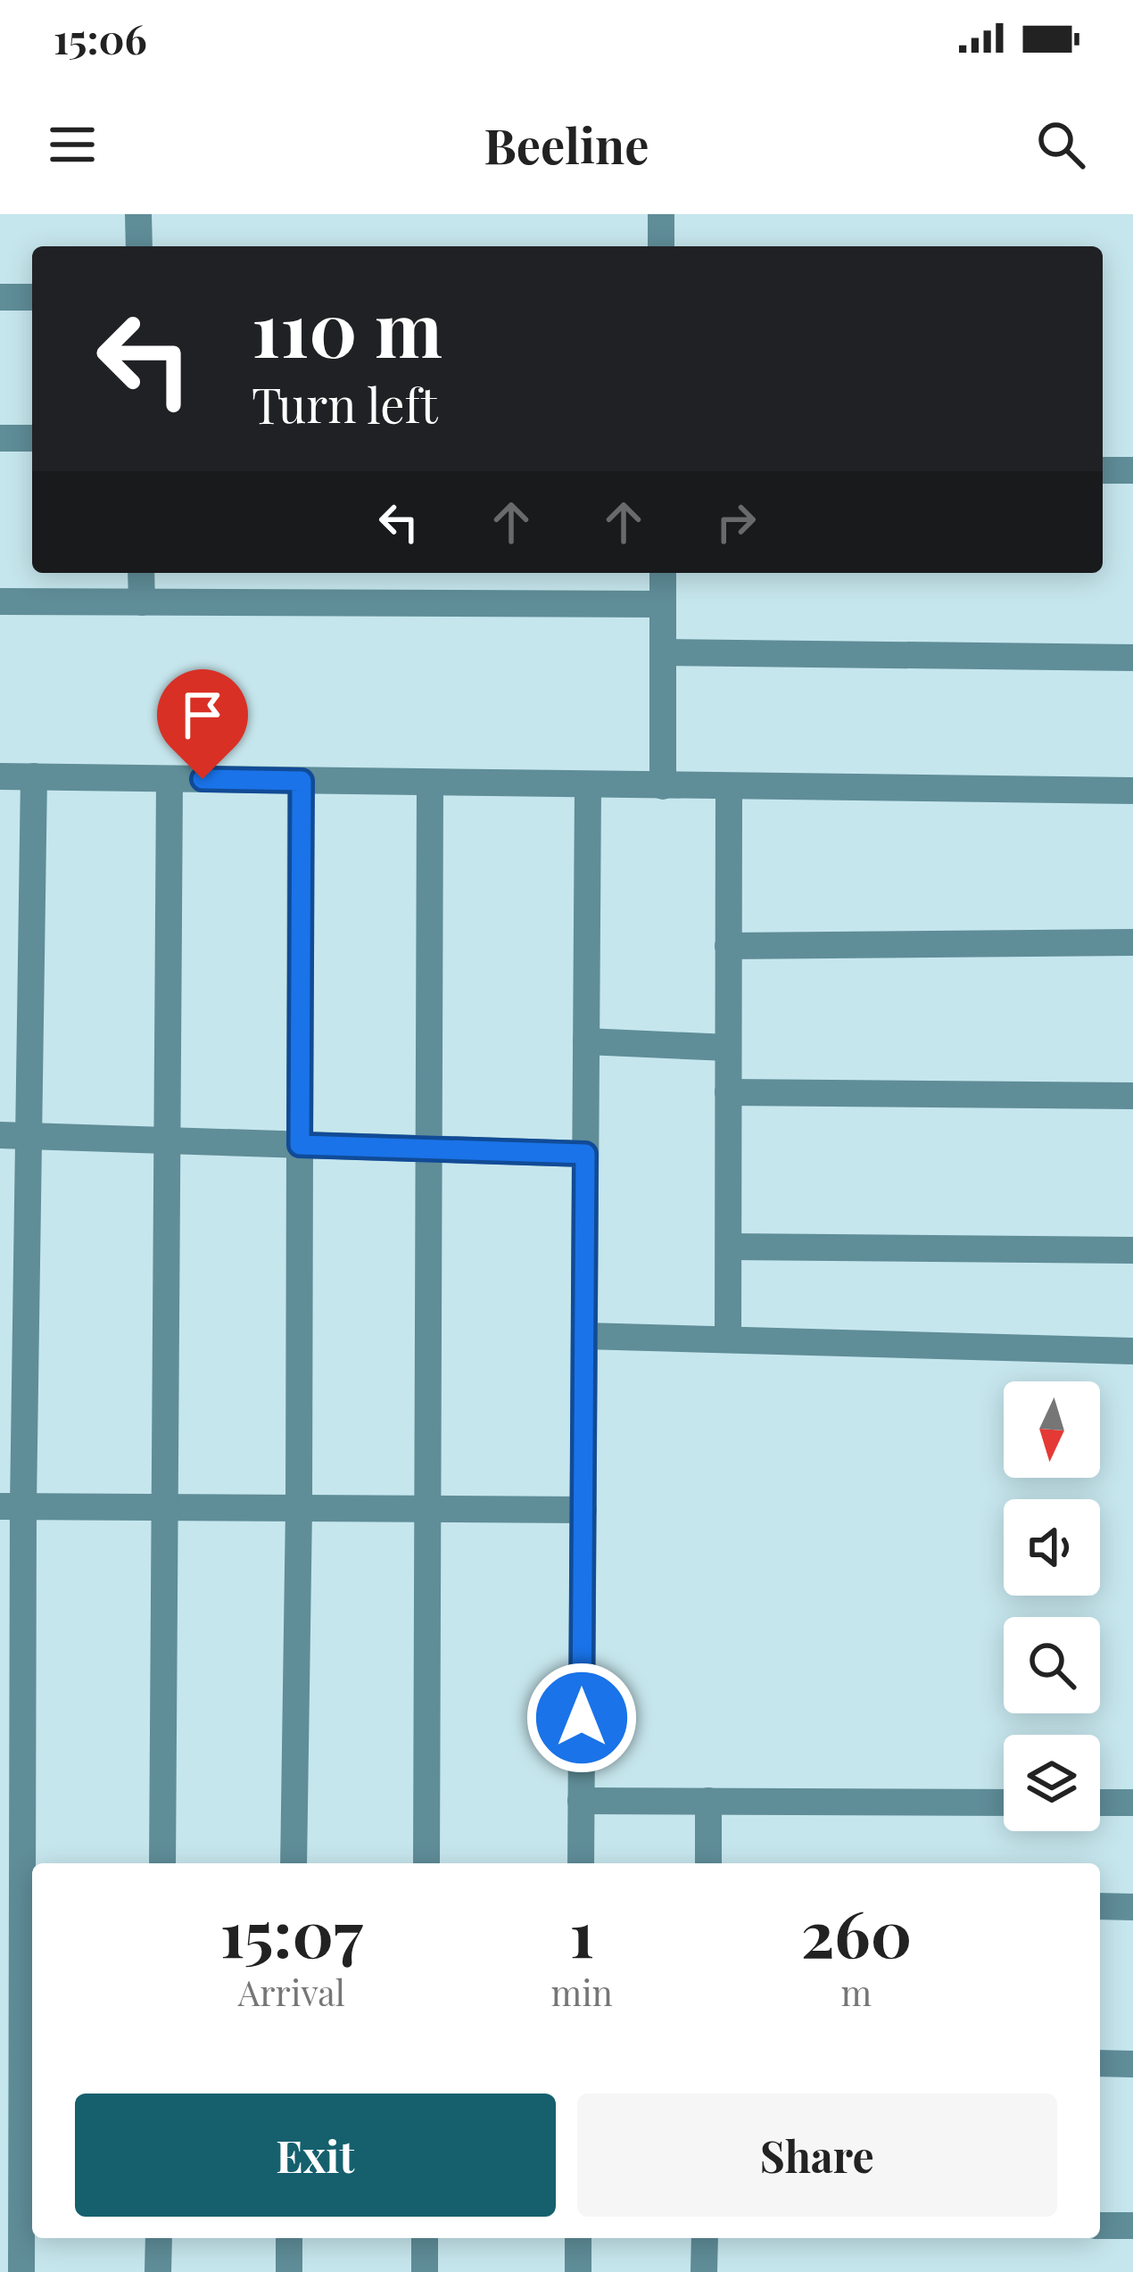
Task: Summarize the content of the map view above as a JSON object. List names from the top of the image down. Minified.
{"north":"bottom","page":{"status":"15:06","header":"Beeline","turn":["110 m","Turn left"],"eta":["15:07","Arrival","1","min","260","m"],"buttons":["Exit","Share"]}}
